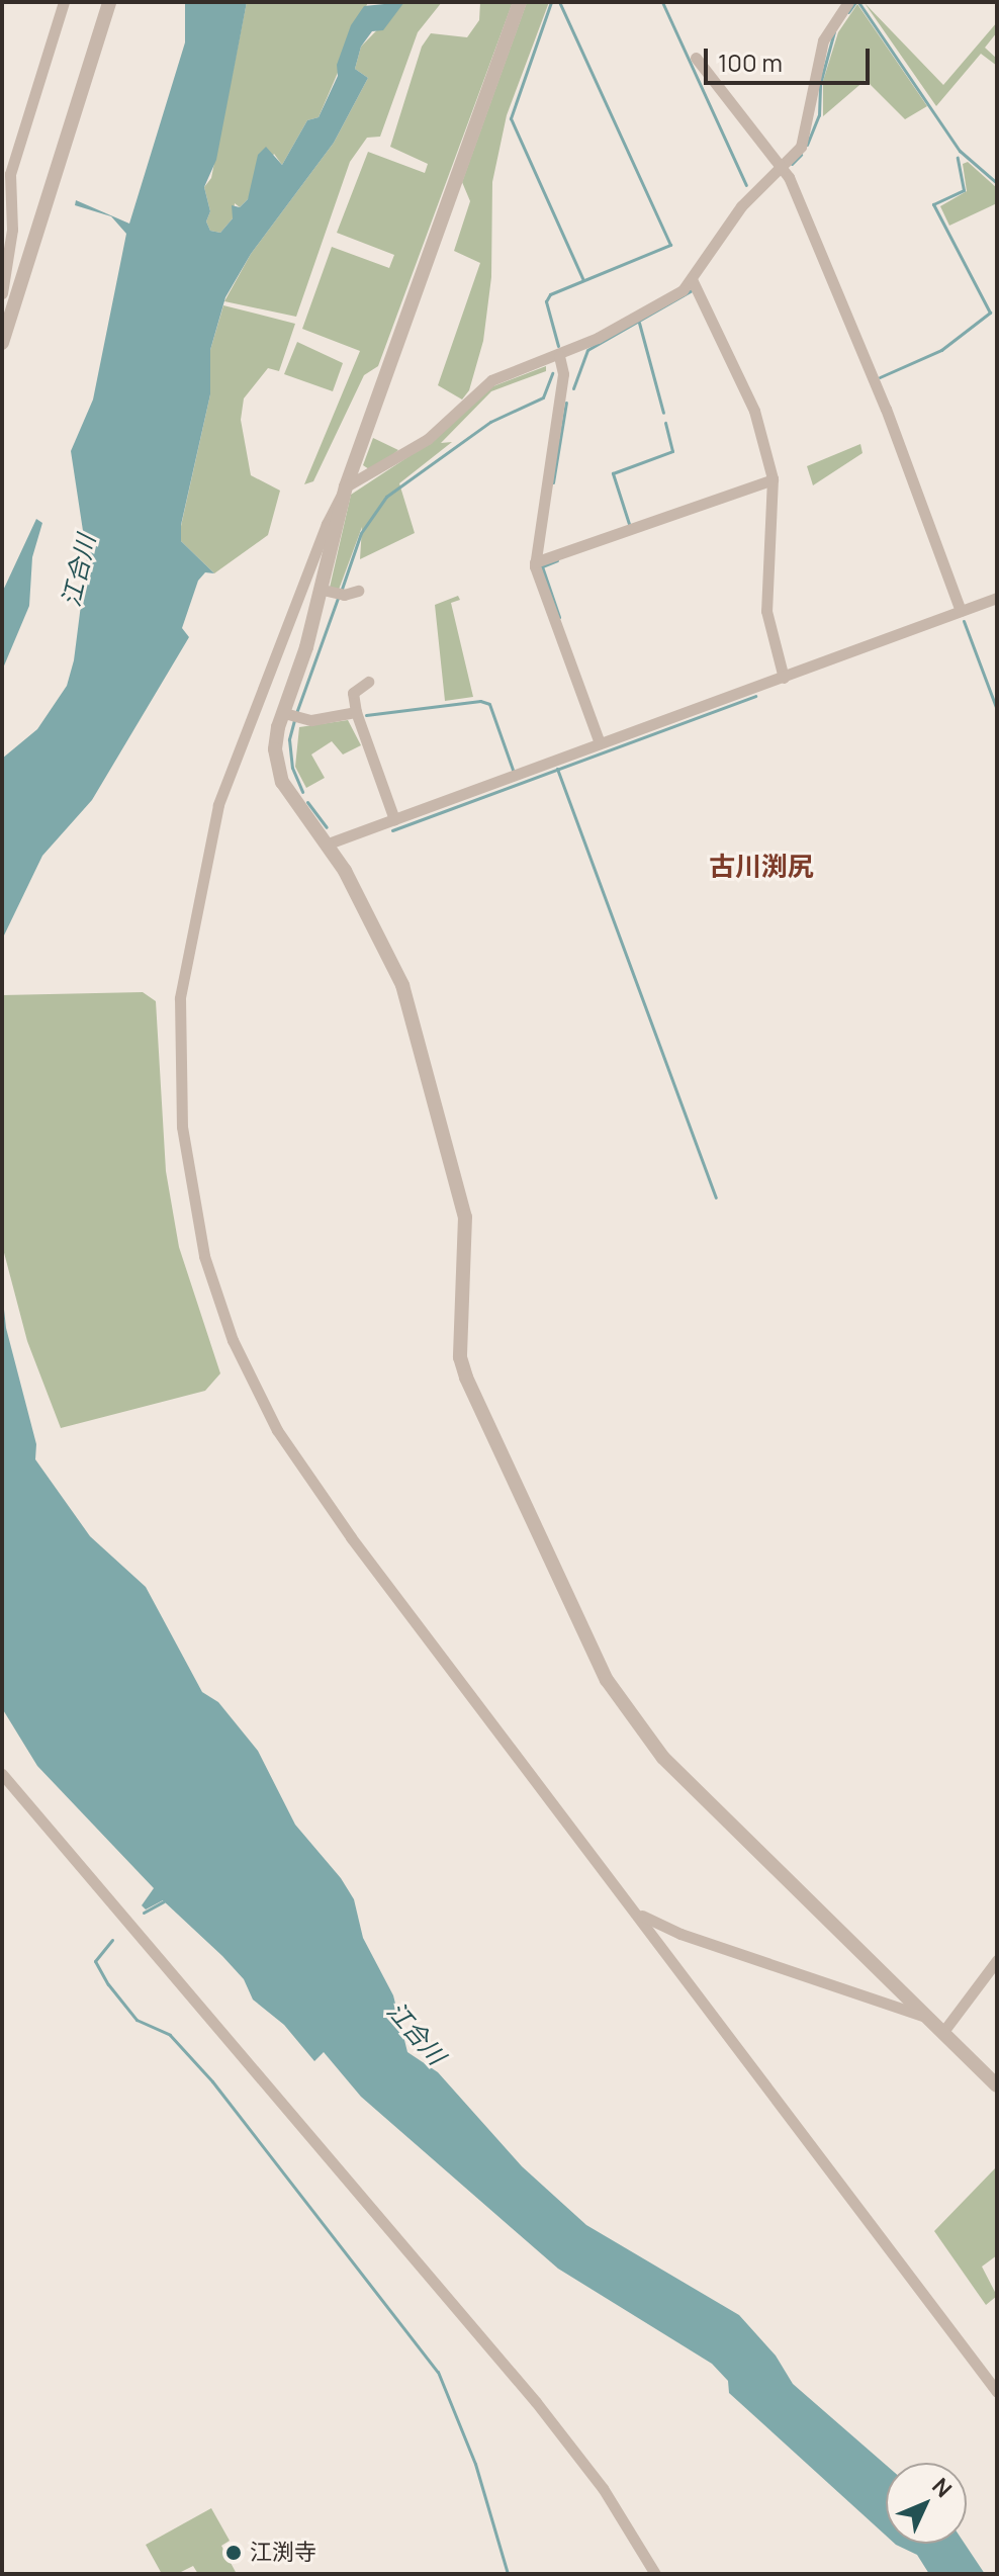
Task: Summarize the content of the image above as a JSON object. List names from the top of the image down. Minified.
{"districts":["古川渕尻"],"water":["江合川"],"places":["江渕寺"],"scale_bar":"100 m","north":"top right"}
